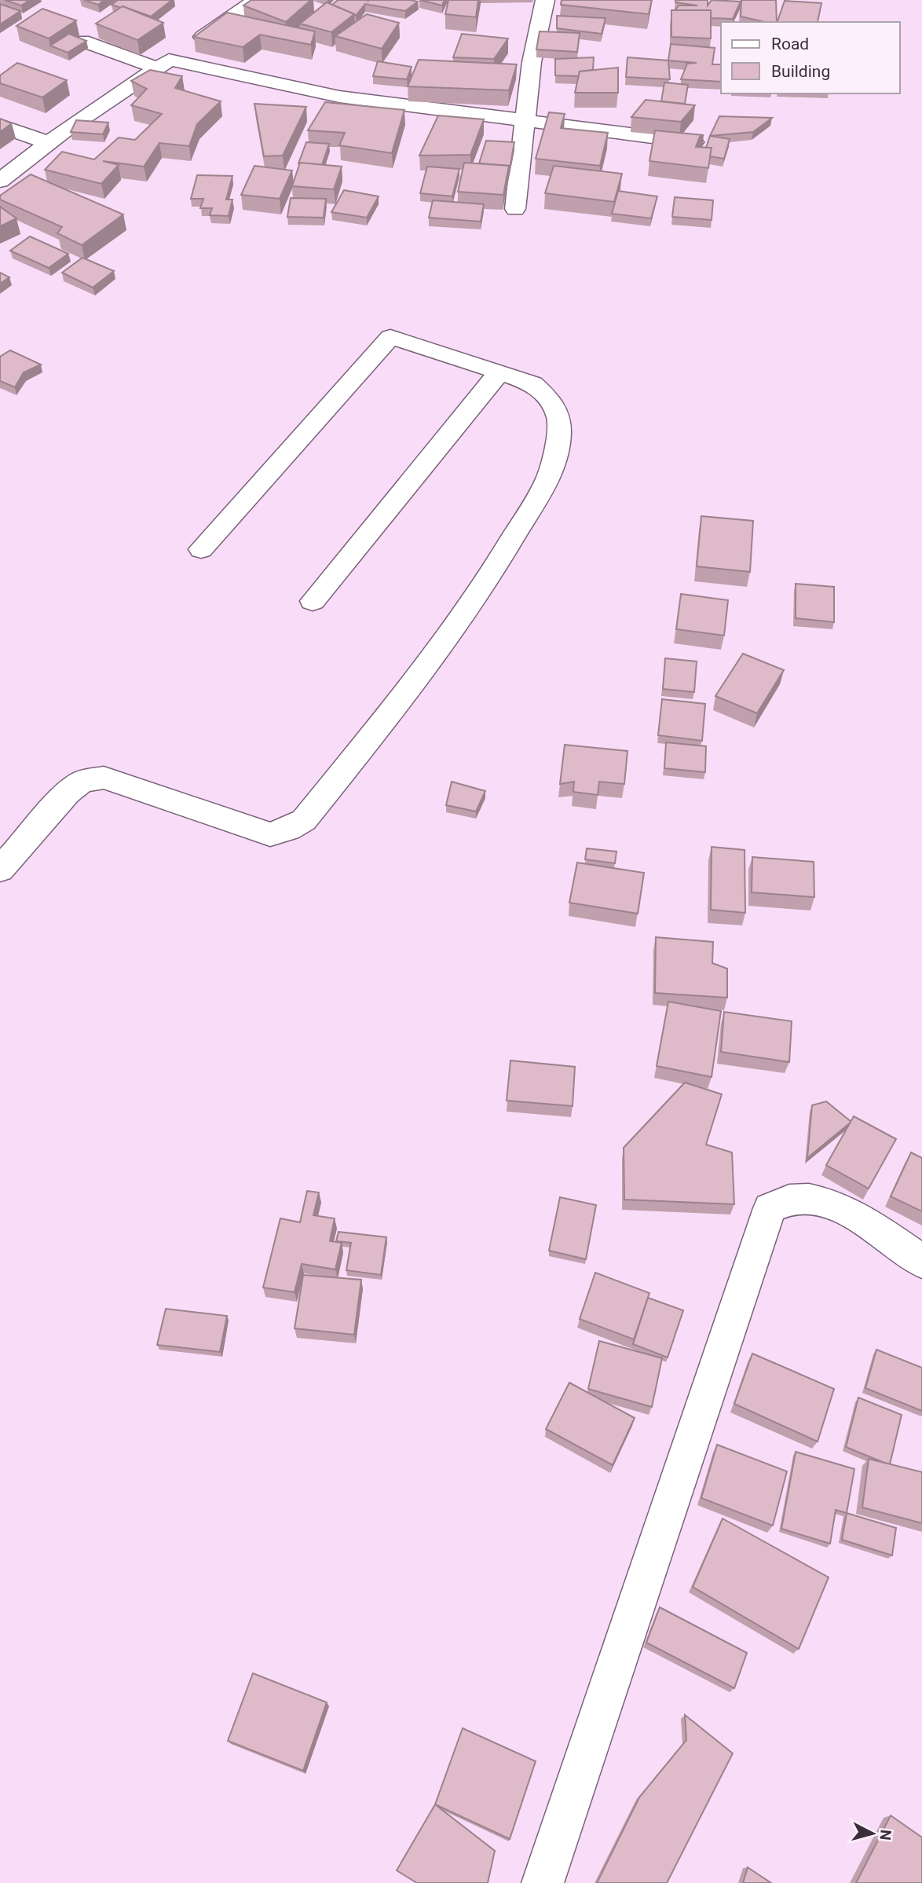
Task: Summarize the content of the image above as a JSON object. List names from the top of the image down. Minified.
{"legend":["Road","Building"],"north":"right"}
